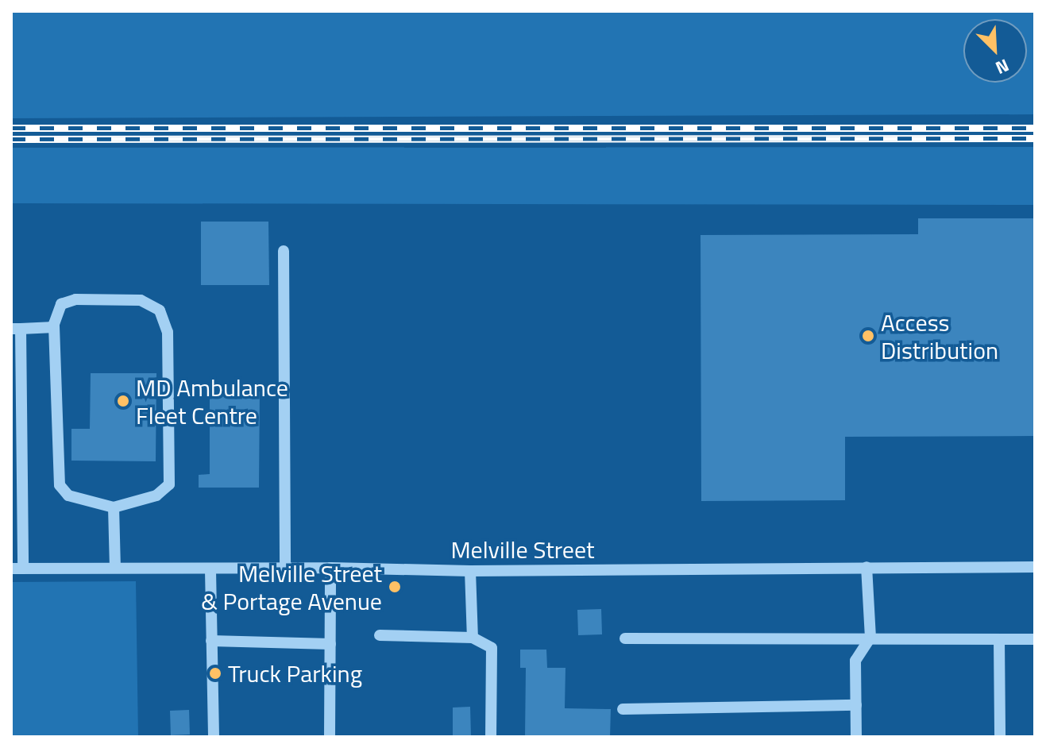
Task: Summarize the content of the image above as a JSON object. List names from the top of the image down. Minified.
{"streets":{"street":["Melville Street"]},"places":["Access Distribution","MD Ambulance Fleet Centre","Melville Street & Portage Avenue","Truck Parking"],"north":"bottom right"}
